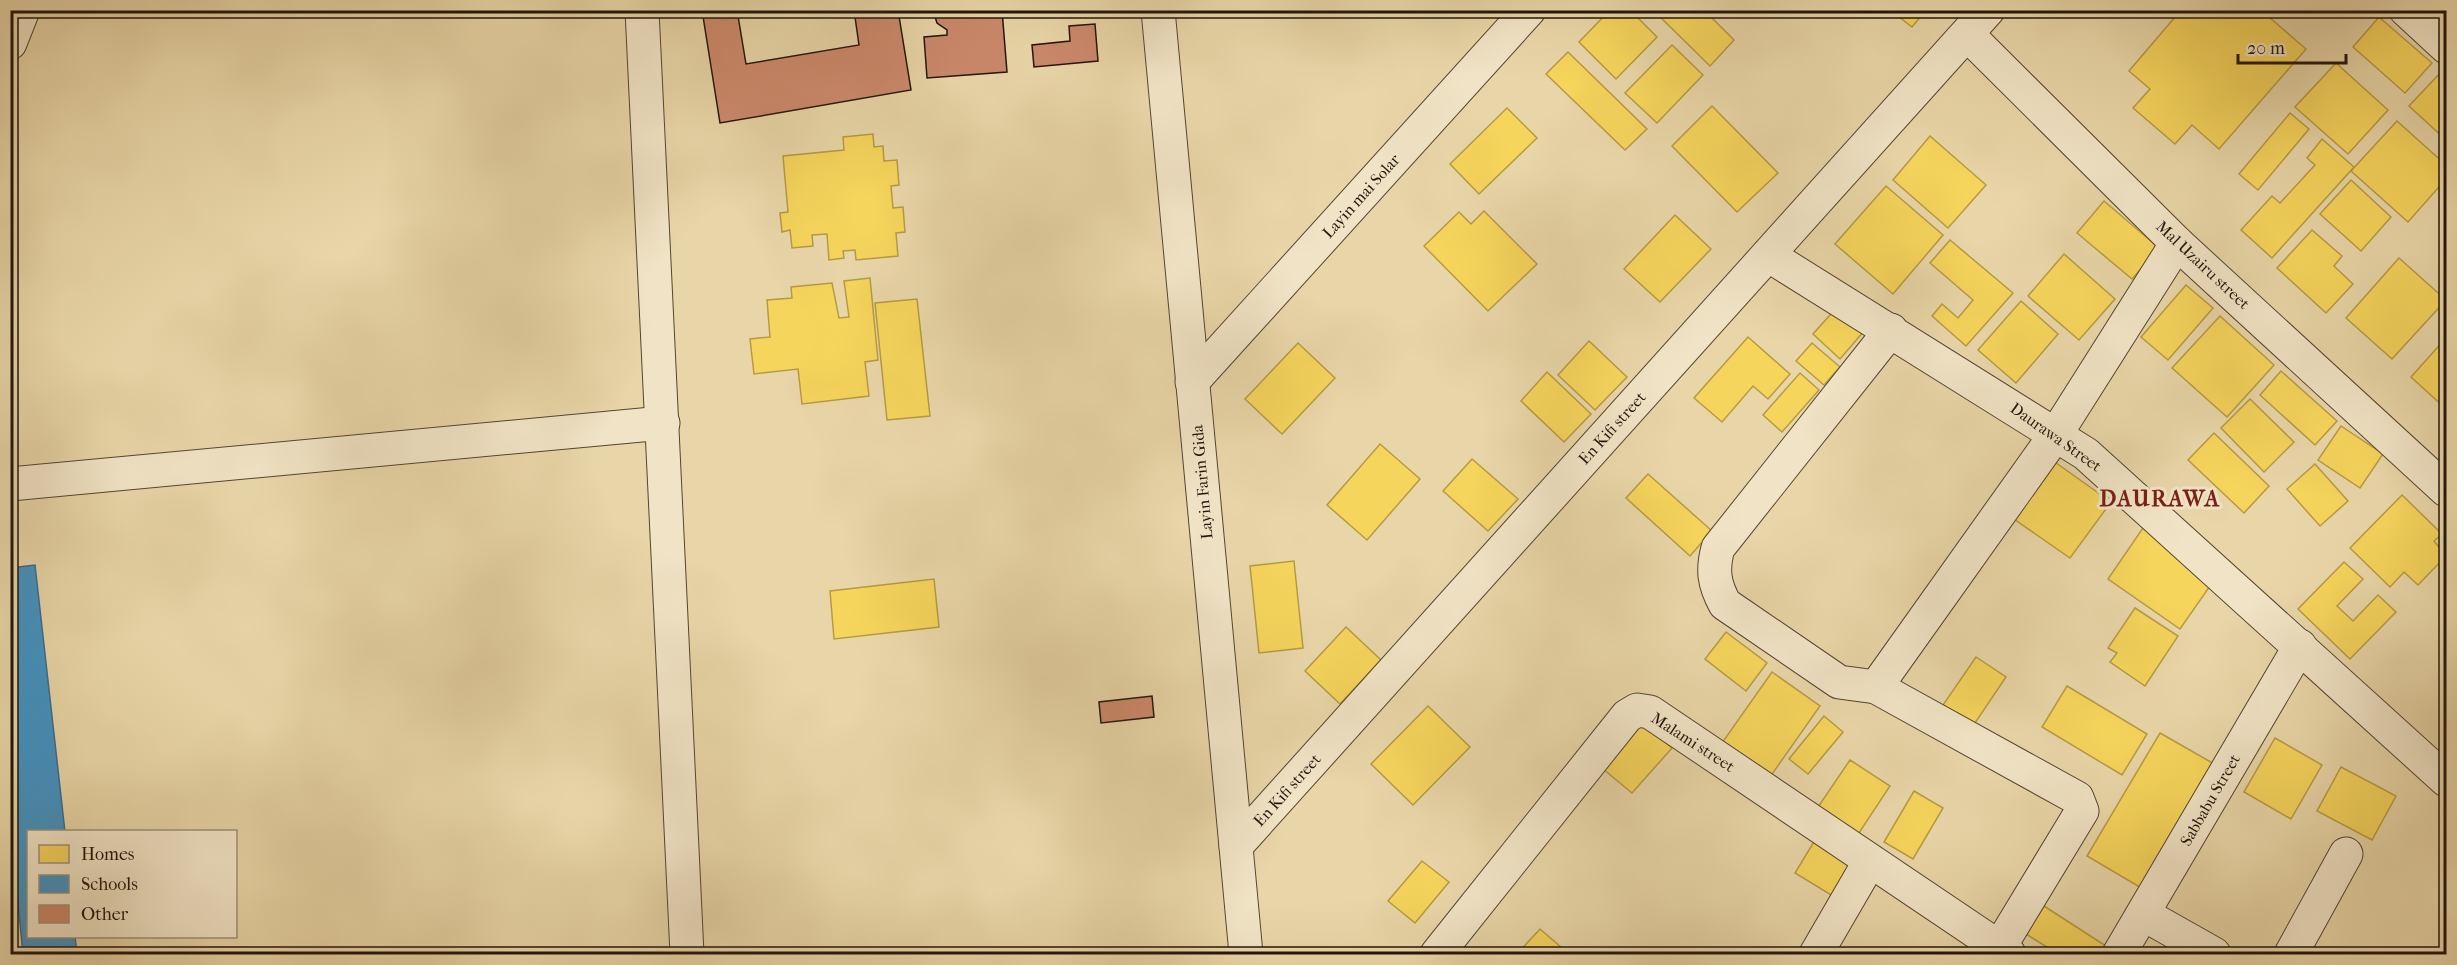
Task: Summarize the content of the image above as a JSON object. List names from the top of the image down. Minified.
{"streets":{"street":["Layin mai Solar","Mal Uzairu street","En Kifi street","Daurawa Street","Layin Farin Gida","Malami street","Sabbabu Street"]},"crossings":[["Layin mai Solar","Layin Farin Gida"],["Mal Uzairu street","En Kifi street"],["En Kifi street","Daurawa Street"],["En Kifi street","Layin Farin Gida"],["Daurawa Street","Sabbabu Street"]],"districts":["DAURAWA"],"legend":["Homes","Schools","Other"],"scale_bar":"20 m"}
